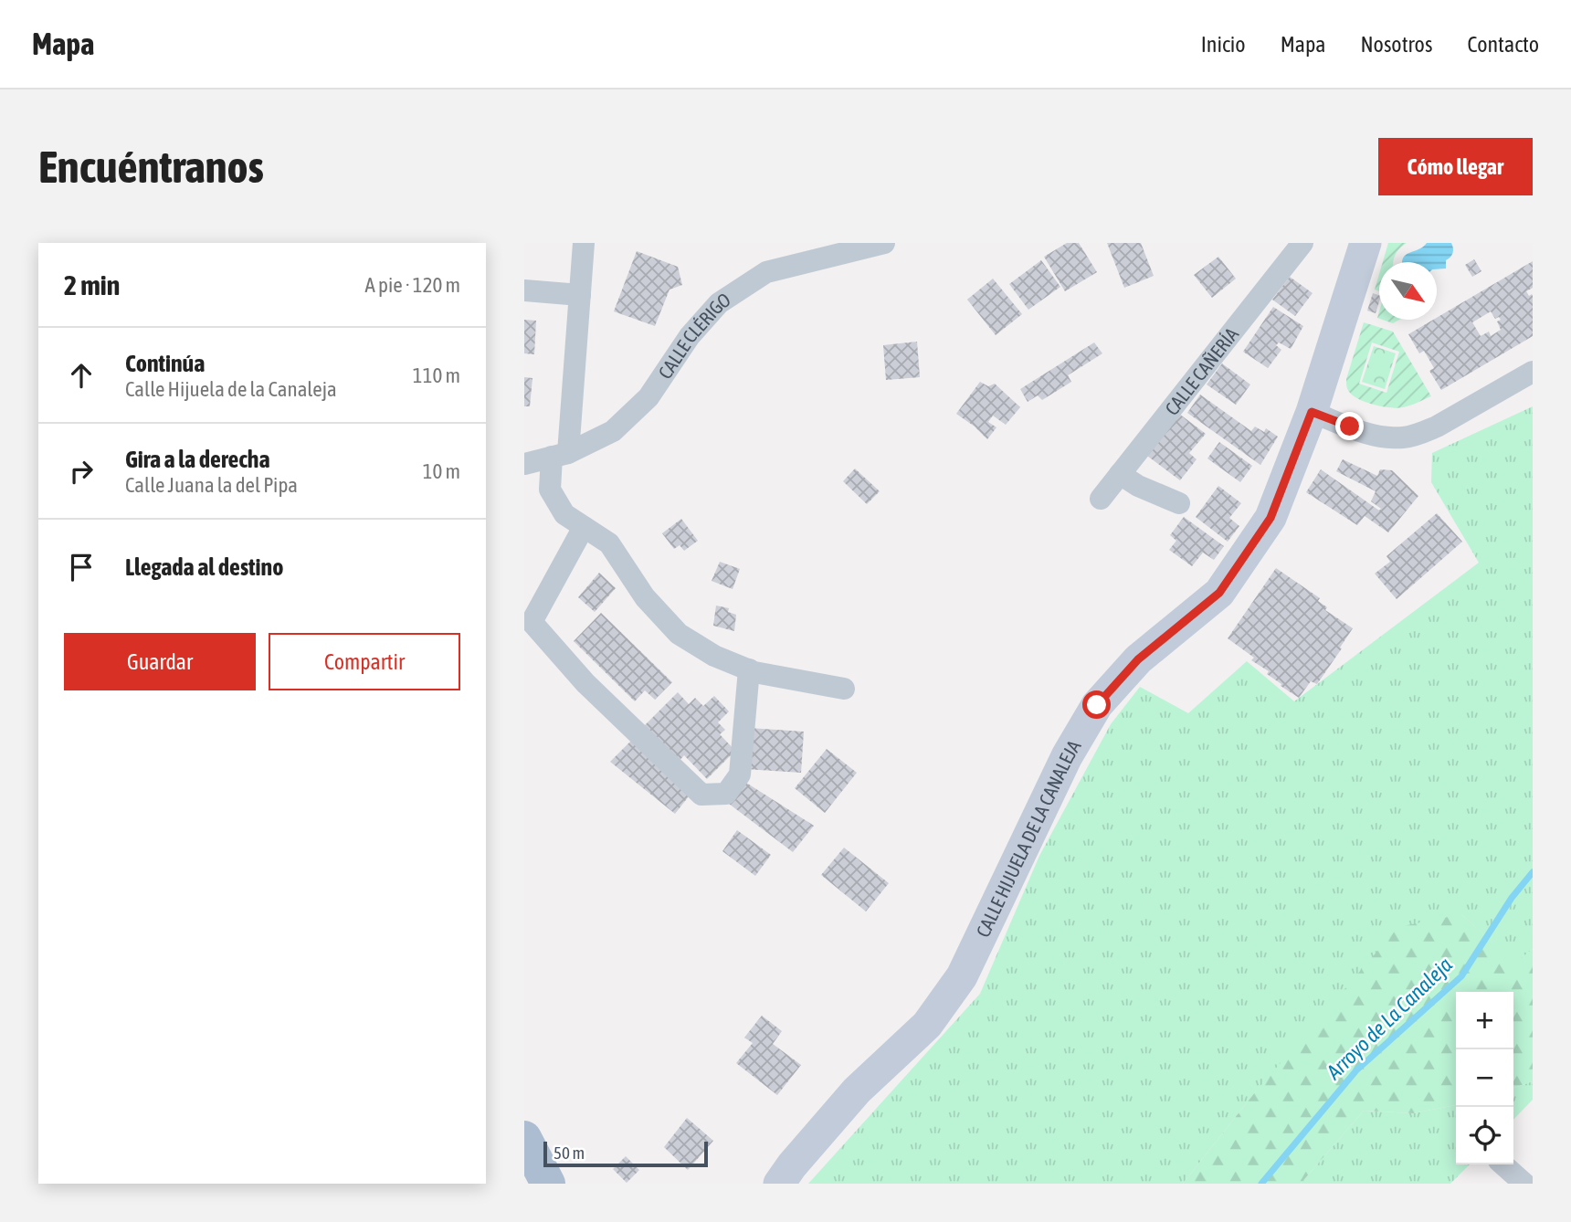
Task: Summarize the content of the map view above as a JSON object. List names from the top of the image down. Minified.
{"streets":{"street":["CALLE CLÉRIGO","CALLE CAÑERÍA","CALLE HIJUELA DE LA CANALEJA"]},"water":["Arroyo de La Canaleja"],"scale_bar":"50 m","north":"bottom right","page":{"header":"Mapa","nav":["Inicio","Mapa","Nosotros","Contacto"],"buttons":["Cómo llegar",["Guardar","Compartir"]],"title":"Encuéntranos","heading":["2 min","A pie · 120 m"],"list":[["Continúa","Calle Hijuela de la Canaleja","110 m"],["Gira a la derecha","Calle Juana la del Pipa","10 m"],"Llegada al destino"],"map_buttons":["+","−"],"scale":"50 m"}}
